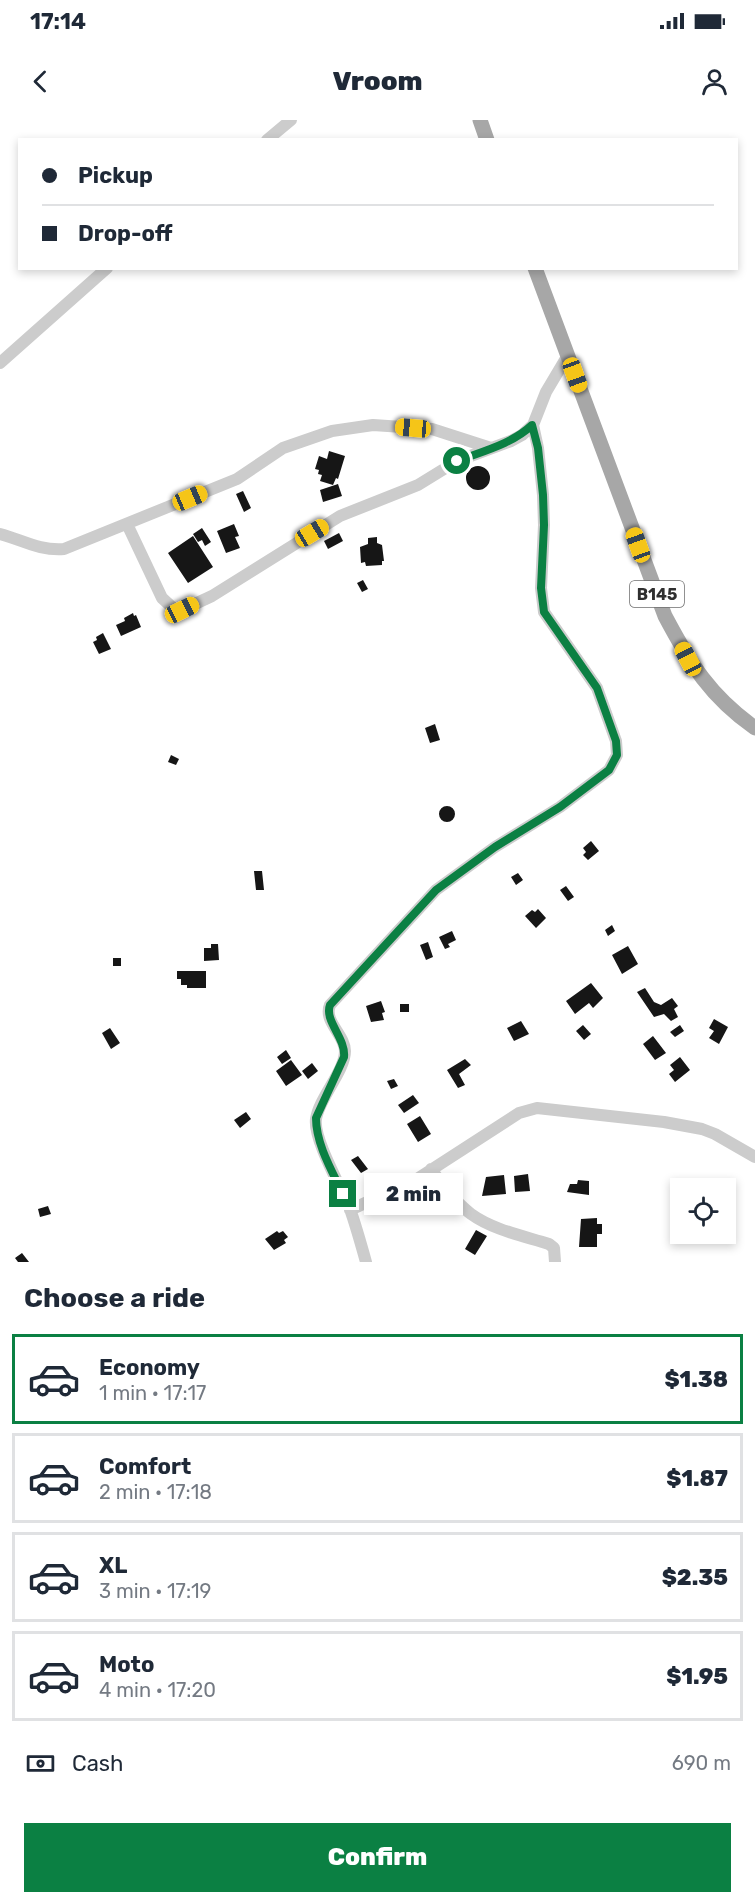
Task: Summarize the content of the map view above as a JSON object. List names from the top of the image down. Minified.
{"streets":{"main road":["B145"]},"page":{"status":"17:14","header":"Vroom","banner":["Pickup","Drop-off"],"bubble":"2 min","heading":"Choose a ride","list":[{"name":"Economy","note":"1 min · 17:17","value":"$1.38"},{"name":"Comfort","note":"2 min · 17:18","value":"$1.87"},{"name":"XL","note":"3 min · 17:19","value":"$2.35"},{"name":"Moto","note":"4 min · 17:20","value":"$1.95"}],"pay":["Cash","690 m"],"buttons":"Confirm"}}
